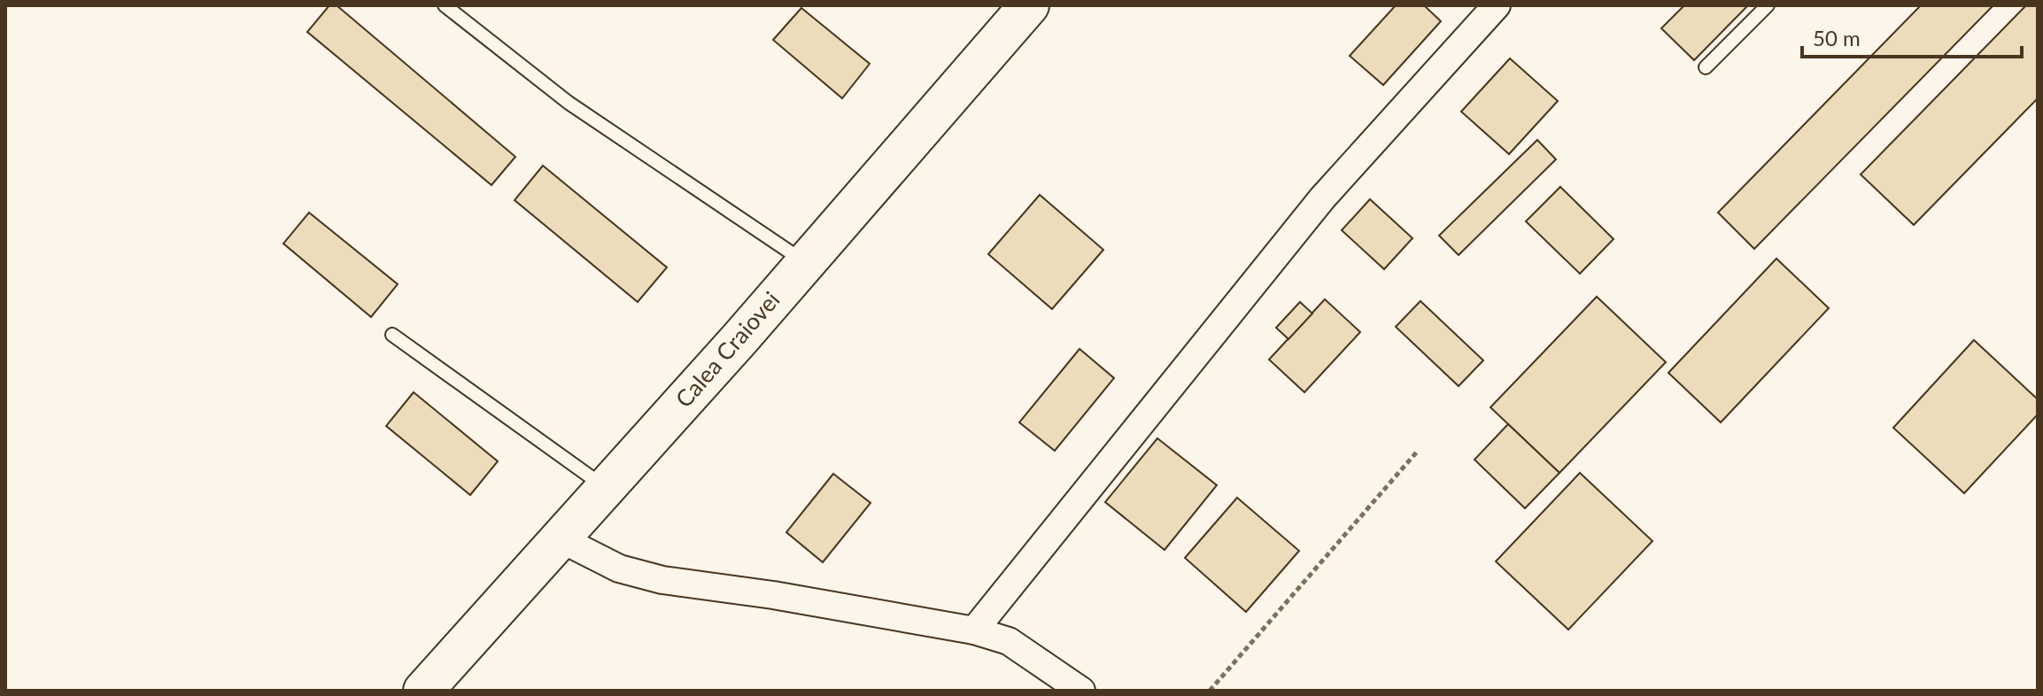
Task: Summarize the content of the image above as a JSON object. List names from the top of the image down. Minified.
{"streets":{"main road":["Calea Craiovei"]},"scale_bar":"50 m"}
